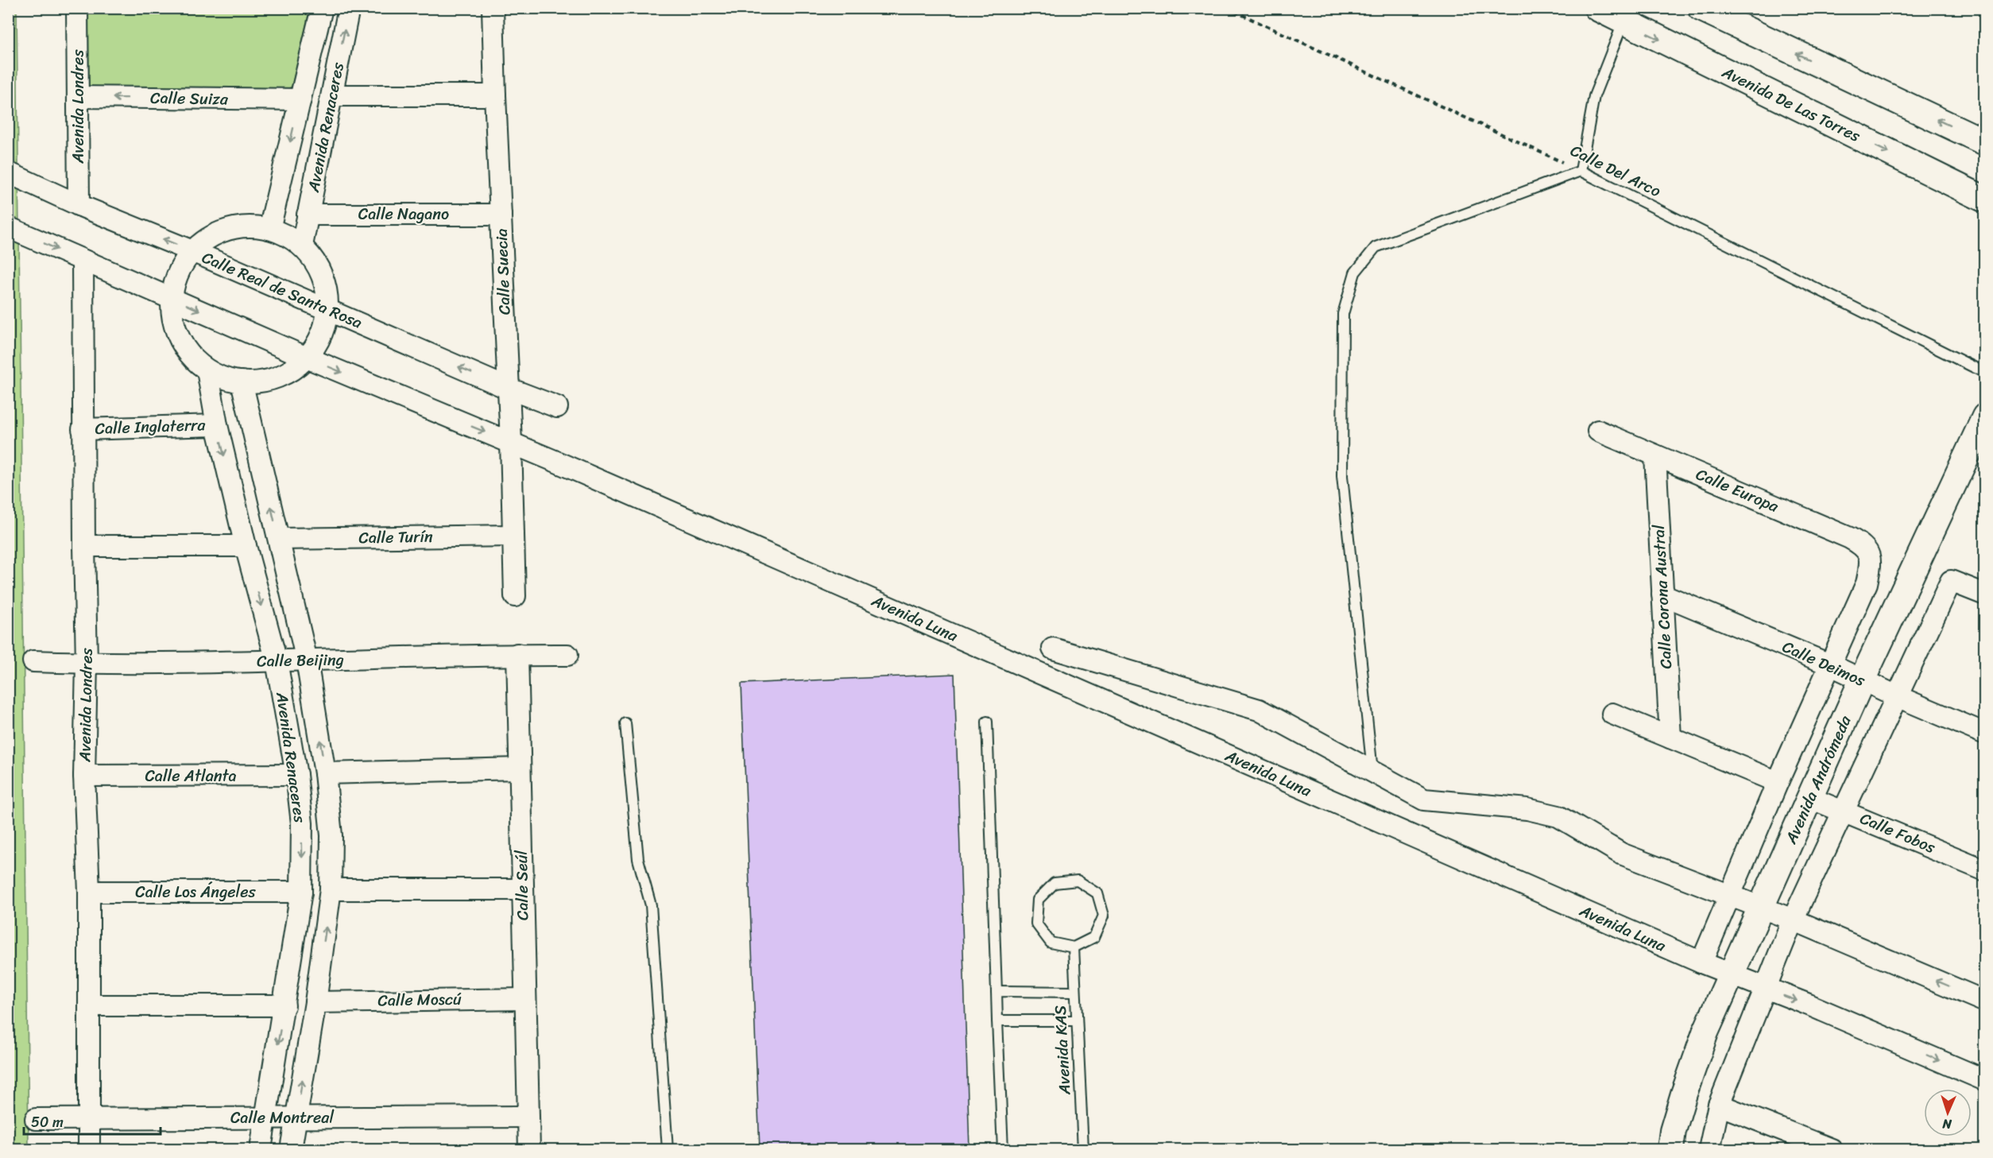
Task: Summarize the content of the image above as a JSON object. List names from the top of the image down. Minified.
{"streets":{"street":["Calle Suiza","Avenida De Las Torres","Avenida Londres","Avenida Renaceres","Calle Nagano","Calle Suecia","Calle Real de Santa Rosa","Calle Inglaterra","Calle Europa","Calle Turín","Calle Corona Austral","Avenida Luna","Calle Beijing","Calle Deimos","Calle Atlanta","Avenida Andrómeda","Calle Fobos","Calle Seúl","Calle Los Ángeles","Calle Moscú","Calle Montreal"],"lane":["Calle Del Arco","Avenida KAS"]},"crossings":[["Calle Suiza","Avenida Londres"],["Calle Suiza","Avenida Renaceres"],["Avenida Londres","Calle Real de Santa Rosa"],["Avenida Londres","Calle Inglaterra"],["Avenida Londres","Calle Beijing"],["Avenida Londres","Calle Atlanta"],["Avenida Londres","Calle Los Ángeles"],["Avenida Londres","Calle Montreal"],["Avenida Renaceres","Calle Nagano"],["Avenida Renaceres","Calle Inglaterra"],["Avenida Renaceres","Calle Turín"],["Avenida Renaceres","Calle Beijing"],["Avenida Renaceres","Calle Atlanta"],["Avenida Renaceres","Calle Los Ángeles"],["Avenida Renaceres","Calle Moscú"],["Avenida Renaceres","Calle Montreal"],["Calle Nagano","Calle Suecia"],["Calle Suecia","Calle Real de Santa Rosa"],["Calle Suecia","Calle Turín"],["Calle Suecia","Avenida Luna"],["Calle Europa","Calle Corona Austral"],["Calle Europa","Calle Deimos"],["Calle Corona Austral","Calle Deimos"],["Avenida Luna","Avenida Andrómeda"],["Calle Beijing","Calle Seúl"],["Calle Deimos","Avenida Andrómeda"],["Avenida Andrómeda","Calle Fobos"],["Calle Seúl","Calle Moscú"],["Calle Seúl","Calle Montreal"]],"scale_bar":"50 m","north":"bottom"}
